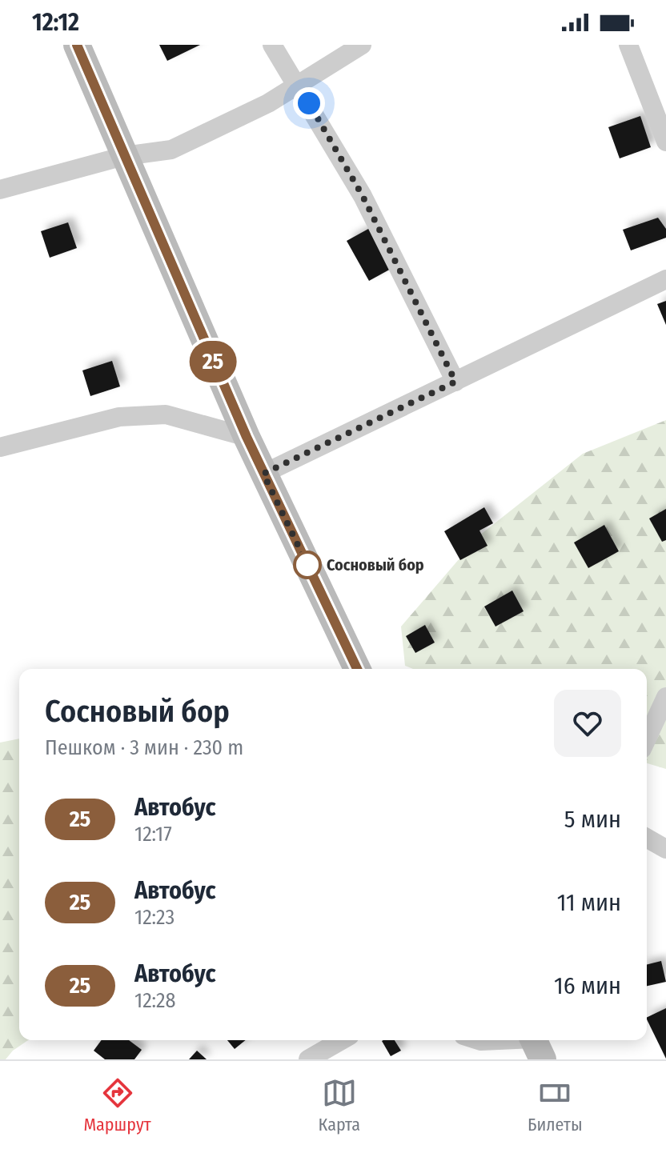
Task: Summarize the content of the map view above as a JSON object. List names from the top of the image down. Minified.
{"places":["Сосновый бор"],"lines":["bus line 25"],"page":{"status":"12:12","on_map":"25","heading":["Сосновый бор","Пешком · 3 мин · 230 m"],"list":[{"mark":"25","name":"Автобус","note":"12:17","value":"5 мин"},{"mark":"25","name":"Автобус","note":"12:23","value":"11 мин"},{"mark":"25","name":"Автобус","note":"12:28","value":"16 мин"}],"tabs":["Маршрут","Карта","Билеты"]}}
